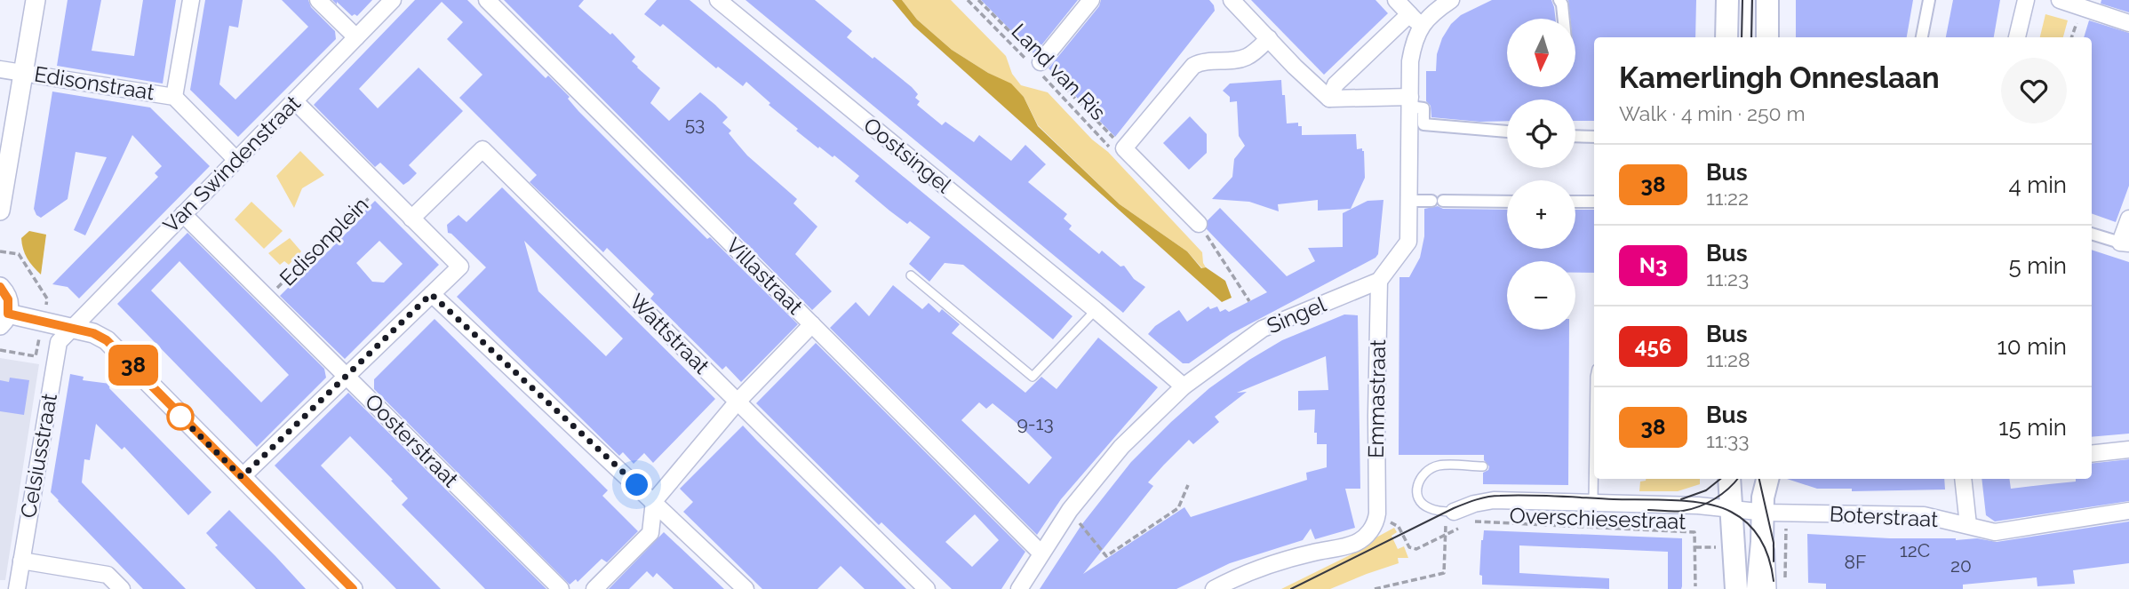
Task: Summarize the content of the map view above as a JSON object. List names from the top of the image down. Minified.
{"streets":{"street":["Edisonstraat","Oostsingel","Van Swindenstraat","Edisonplein","Villastraat","Singel","Wattstraat","Emmastraat","Oosterstraat","Celsiusstraat","Boterstraat","Overschiesestraat"],"path":["Land van Ris"]},"crossings":[["Edisonstraat","Van Swindenstraat"],["Oostsingel","Singel"],["Van Swindenstraat","Edisonplein"],["Van Swindenstraat","Oosterstraat"],["Van Swindenstraat","Celsiusstraat"],["Edisonplein","Wattstraat"],["Edisonplein","Oosterstraat"],["Villastraat","Singel"],["Singel","Emmastraat"],["Boterstraat","Overschiesestraat"]],"lines":["bus line 38"],"house_numbers":["53","9-13","12C","8F","20"],"north":"bottom","page":{"on_map":"38","map_buttons":["+","−"],"heading":["Kamerlingh Onneslaan","Walk · 4 min · 250 m"],"list":[{"mark":"38","name":"Bus","note":"11:22","value":"4 min"},{"mark":"N3","name":"Bus","note":"11:23","value":"5 min"},{"mark":"456","name":"Bus","note":"11:28","value":"10 min"},{"mark":"38","name":"Bus","note":"11:33","value":"15 min"}]}}
